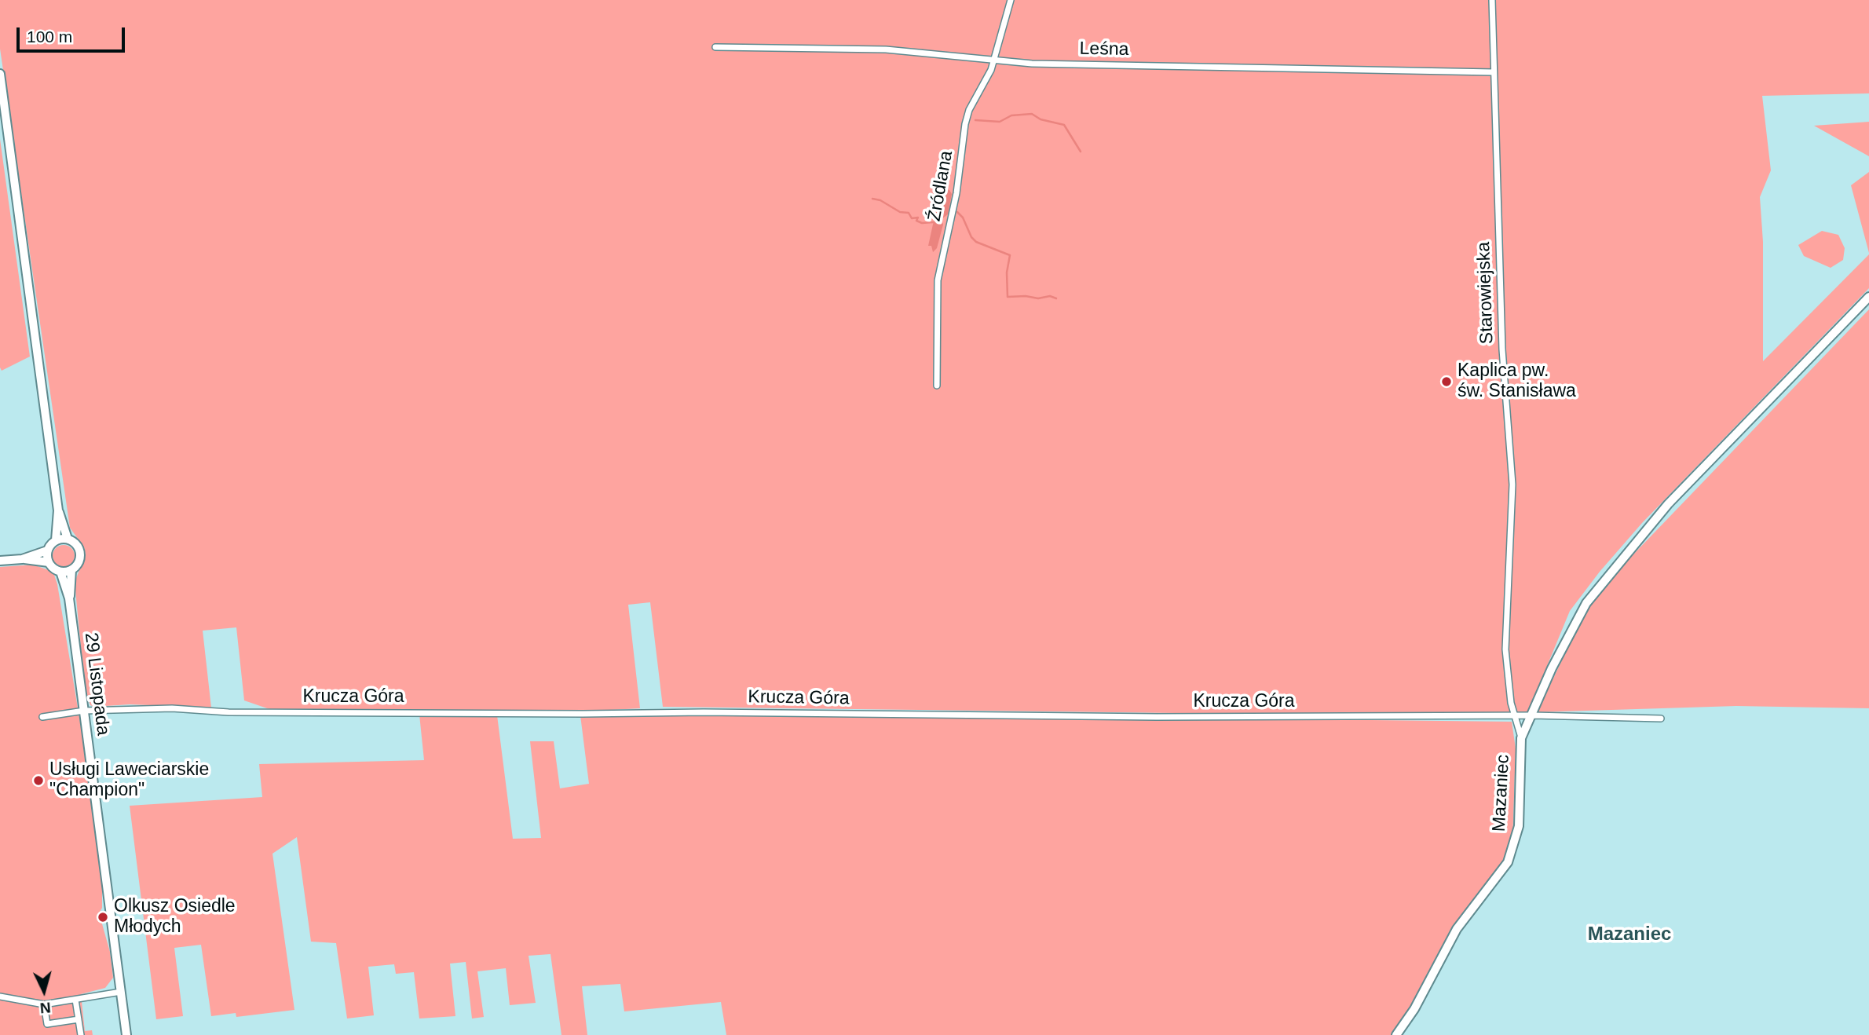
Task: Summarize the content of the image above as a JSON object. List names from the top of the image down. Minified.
{"streets":{"street":["Leśna","Źródlana","Starowiejska","29 Listopada","Krucza Góra","Mazaniec"]},"crossings":[["Leśna","Źródlana"],["Leśna","Starowiejska"],["Starowiejska","Krucza Góra"],["Starowiejska","Mazaniec"],["29 Listopada","Krucza Góra"],["Krucza Góra","Mazaniec"]],"districts":["Mazaniec"],"places":["Kaplica pw. św. Stanisława","Usługi Laweciarskie \"Champion\"","Olkusz Osiedle Młodych"],"scale_bar":"100 m","north":"bottom"}
